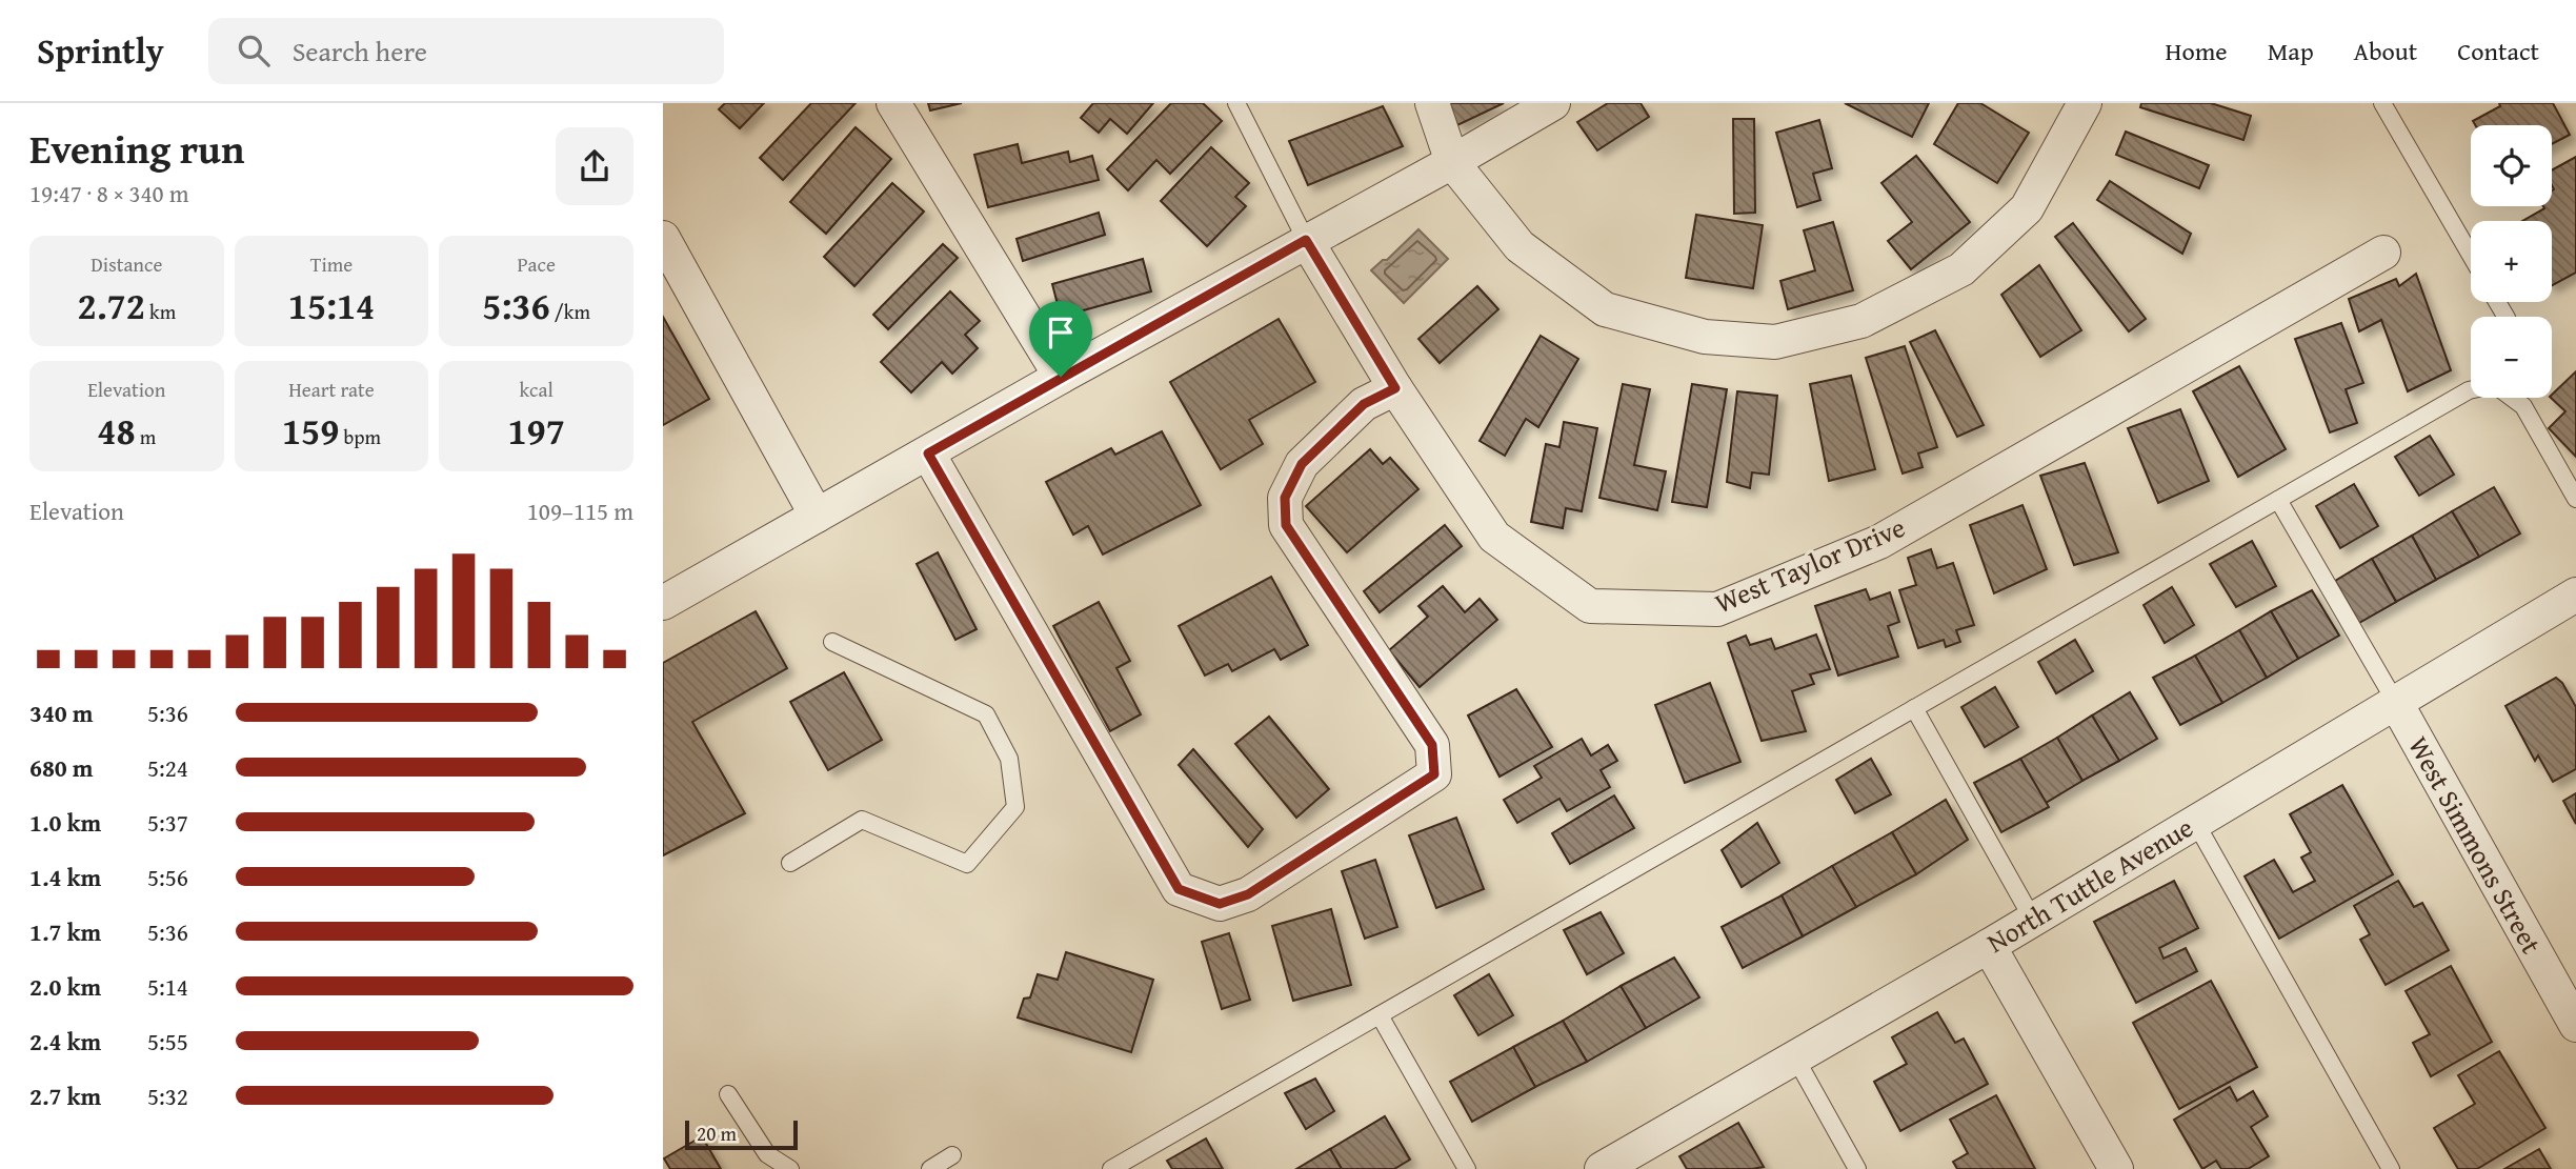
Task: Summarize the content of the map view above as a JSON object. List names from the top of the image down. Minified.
{"streets":{"street":["West Taylor Drive","West Simmons Street","North Tuttle Avenue"]},"crossings":[["West Simmons Street","North Tuttle Avenue"]],"scale_bar":"20 m","page":{"header":"Sprintly","search":"Search here","nav":["Home","Map","About","Contact"],"heading":["Evening run","19:47 · 8 × 340 m"],"map_buttons":["+","−"],"stats":[["Distance","2.72 km"],["Time","15:14"],["Pace","5:36 /km"],["Elevation","48 m"],["Heart rate","159 bpm"],["kcal","197"]],"chart":["Elevation","109–115 m"],"list":[{"name":"340 m","note":"5:36"},{"name":"680 m","note":"5:24"},{"name":"1.0 km","note":"5:37"},{"name":"1.4 km","note":"5:56"},{"name":"1.7 km","note":"5:36"},{"name":"2.0 km","note":"5:14"},{"name":"2.4 km","note":"5:55"},{"name":"2.7 km","note":"5:32"}],"scale":"20 m"}}
